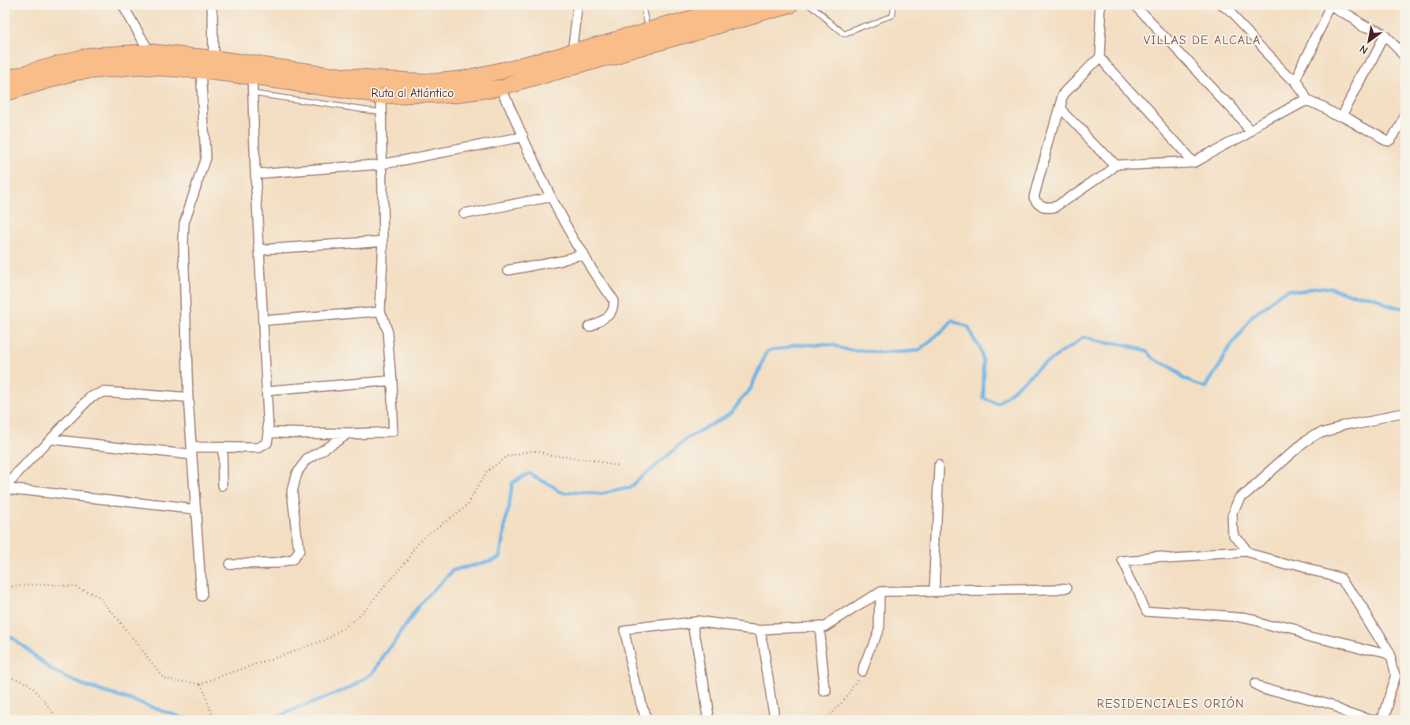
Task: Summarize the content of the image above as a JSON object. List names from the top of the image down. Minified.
{"streets":{"highway":["Ruta al Atlántico"]},"districts":["VILLAS DE ALCALA","RESIDENCIALES ORIÓN"],"north":"bottom left"}
